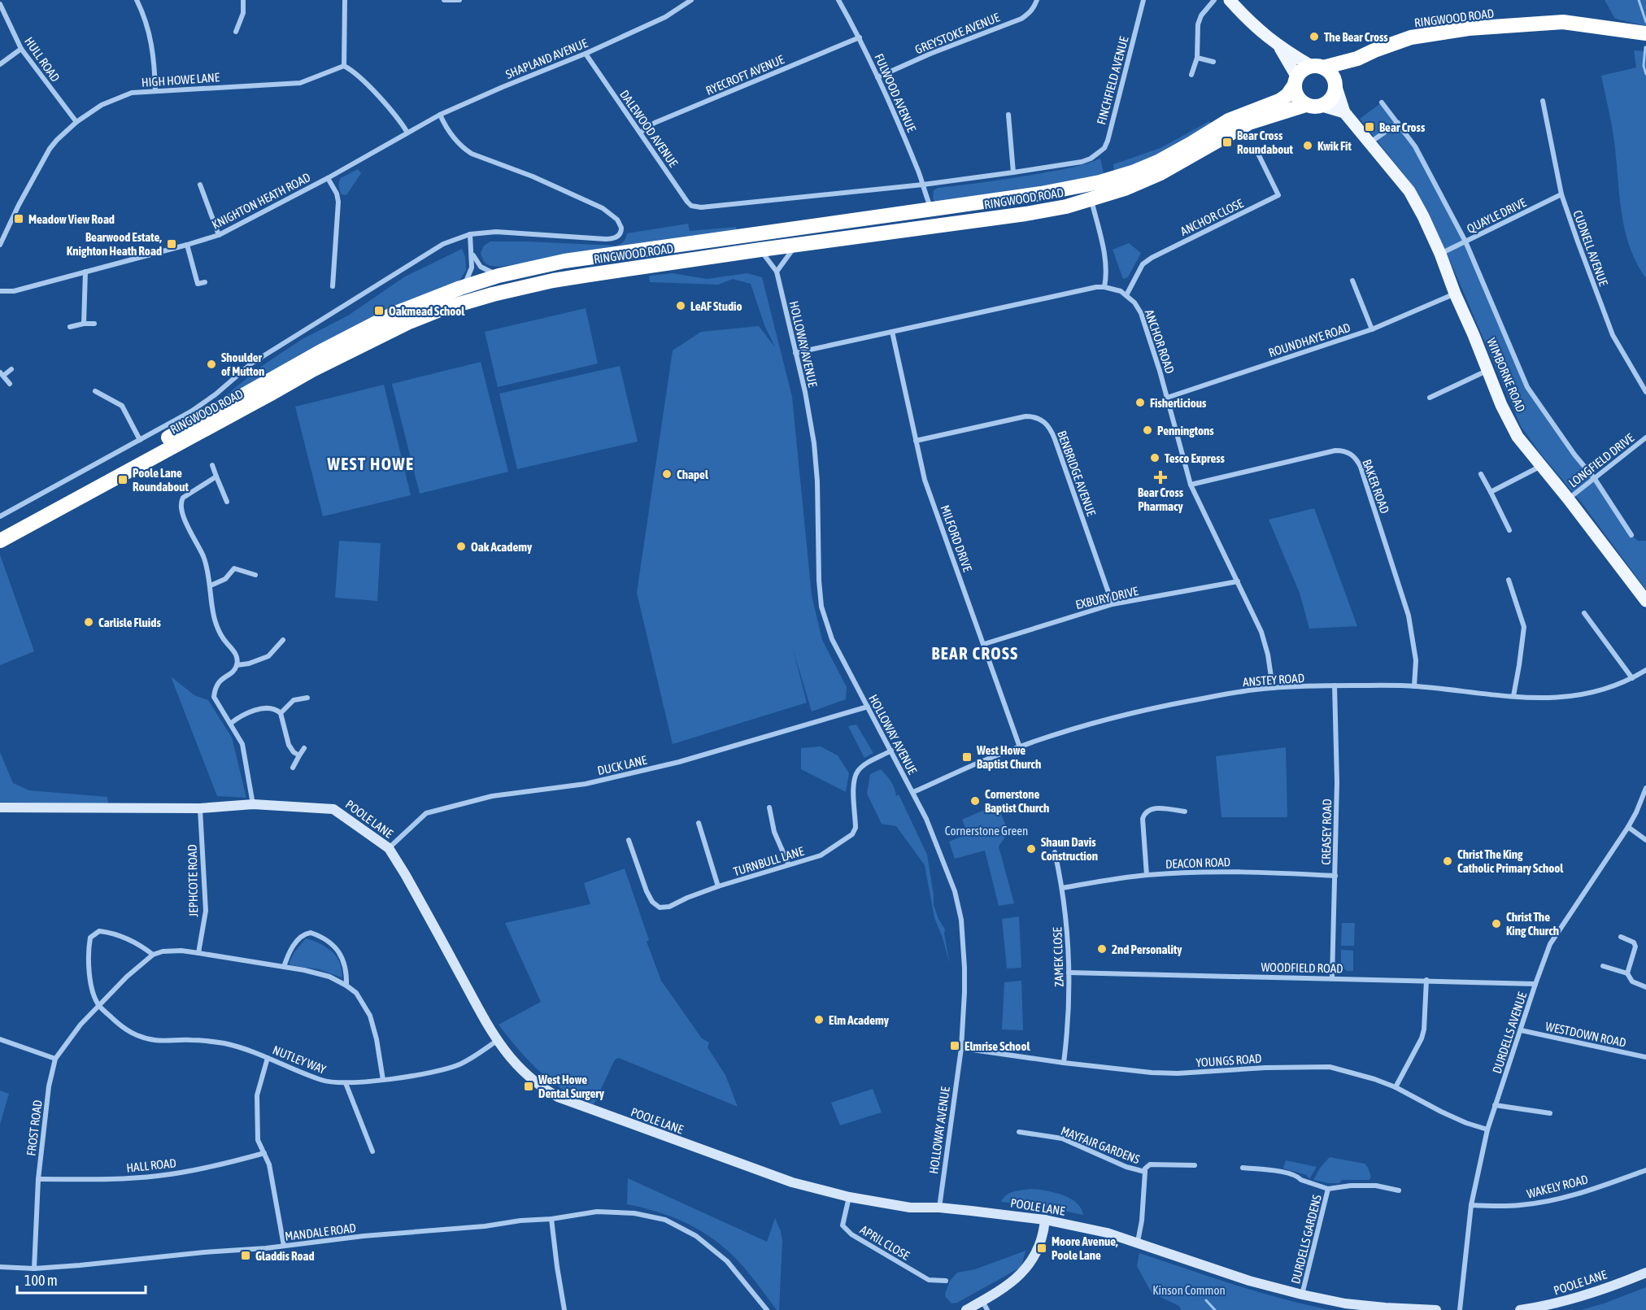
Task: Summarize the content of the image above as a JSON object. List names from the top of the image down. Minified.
{"streets":{"highway":["RINGWOOD ROAD"],"main road":["WIMBORNE ROAD"],"street":["GREYSTOKE AVENUE","SHAPLAND AVENUE","HULL ROAD","RYECROFT AVENUE","HIGH HOWE LANE","FINCHFIELD AVENUE","FULWOOD AVENUE","DALEWOOD AVENUE","KNIGHTON HEATH ROAD","QUAYLE DRIVE","ANCHOR CLOSE","CUDNELL AVENUE","ROUNDHAYE ROAD","ANCHOR ROAD","HOLLOWAY AVENUE","LONGFIELD DRIVE","BENBRIDGE AVENUE","BAKER ROAD","MILFORD DRIVE","EXBURY DRIVE","ANSTEY ROAD","DUCK LANE","POOLE LANE","CREASEY ROAD","TURNBULL LANE","DEACON ROAD","JEPHCOTE ROAD","ZAMEK CLOSE","WOODFIELD ROAD","DURDELLS AVENUE","WESTDOWN ROAD","NUTLEY WAY","YOUNGS ROAD","FROST ROAD","MAYFAIR GARDENS","HALL ROAD","WAKELY ROAD","MANDALE ROAD","DURDELLS GARDENS","APRIL CLOSE"]},"crossings":[["RINGWOOD ROAD","SHAPLAND AVENUE"],["RINGWOOD ROAD","HOLLOWAY AVENUE"],["RINGWOOD ROAD","WIMBORNE ROAD"],["GREYSTOKE AVENUE","FULWOOD AVENUE"],["SHAPLAND AVENUE","DALEWOOD AVENUE"],["SHAPLAND AVENUE","KNIGHTON HEATH ROAD"],["HULL ROAD","HIGH HOWE LANE"],["RYECROFT AVENUE","FULWOOD AVENUE"],["RYECROFT AVENUE","DALEWOOD AVENUE"],["FULWOOD AVENUE","DALEWOOD AVENUE"],["QUAYLE DRIVE","CUDNELL AVENUE"],["QUAYLE DRIVE","WIMBORNE ROAD"],["ANCHOR CLOSE","ANCHOR ROAD"],["ROUNDHAYE ROAD","ANCHOR ROAD"],["ROUNDHAYE ROAD","WIMBORNE ROAD"],["ANCHOR ROAD","BAKER ROAD"],["ANCHOR ROAD","EXBURY DRIVE"],["ANCHOR ROAD","ANSTEY ROAD"],["HOLLOWAY AVENUE","ANSTEY ROAD"],["HOLLOWAY AVENUE","DUCK LANE"],["HOLLOWAY AVENUE","POOLE LANE"],["HOLLOWAY AVENUE","TURNBULL LANE"],["HOLLOWAY AVENUE","YOUNGS ROAD"],["WIMBORNE ROAD","LONGFIELD DRIVE"],["BENBRIDGE AVENUE","MILFORD DRIVE"],["BENBRIDGE AVENUE","EXBURY DRIVE"],["BAKER ROAD","ANSTEY ROAD"],["MILFORD DRIVE","EXBURY DRIVE"],["MILFORD DRIVE","ANSTEY ROAD"],["ANSTEY ROAD","CREASEY ROAD"],["DUCK LANE","POOLE LANE"],["POOLE LANE","JEPHCOTE ROAD"],["POOLE LANE","NUTLEY WAY"],["POOLE LANE","MAYFAIR GARDENS"],["POOLE LANE","DURDELLS GARDENS"],["POOLE LANE","APRIL CLOSE"],["CREASEY ROAD","DEACON ROAD"],["CREASEY ROAD","WOODFIELD ROAD"],["DEACON ROAD","ZAMEK CLOSE"],["JEPHCOTE ROAD","FROST ROAD"],["ZAMEK CLOSE","WOODFIELD ROAD"],["ZAMEK CLOSE","YOUNGS ROAD"],["WOODFIELD ROAD","DURDELLS AVENUE"],["DURDELLS AVENUE","WESTDOWN ROAD"],["DURDELLS AVENUE","YOUNGS ROAD"],["DURDELLS AVENUE","WAKELY ROAD"],["NUTLEY WAY","FROST ROAD"],["FROST ROAD","HALL ROAD"],["FROST ROAD","MANDALE ROAD"]],"districts":["WEST HOWE","BEAR CROSS"],"parks":["Cornerstone Green","Kinson Common"],"places":{"other":["The Bear Cross","Kwik Fit","LeAF Studio","Shoulder of Mutton","Fisherlicious","Penningtons","Tesco Express","Chapel","Oak Academy","Carlisle Fluids","Cornerstone Baptist Church","Shaun Davis Construction","Christ The King Catholic Primary School","Christ The King Church","2nd Personality","Elm Academy"],"transit":["Bear Cross","Bear Cross Roundabout","Meadow View Road","Bearwood Estate, Knighton Heath Road","Oakmead School","Poole Lane Roundabout","West Howe Baptist Church","Elmrise School","West Howe Dental Surgery","Moore Avenue, Poole Lane","Gladdis Road"],"health":["Bear Cross Pharmacy"]},"scale_bar":"100 m"}
